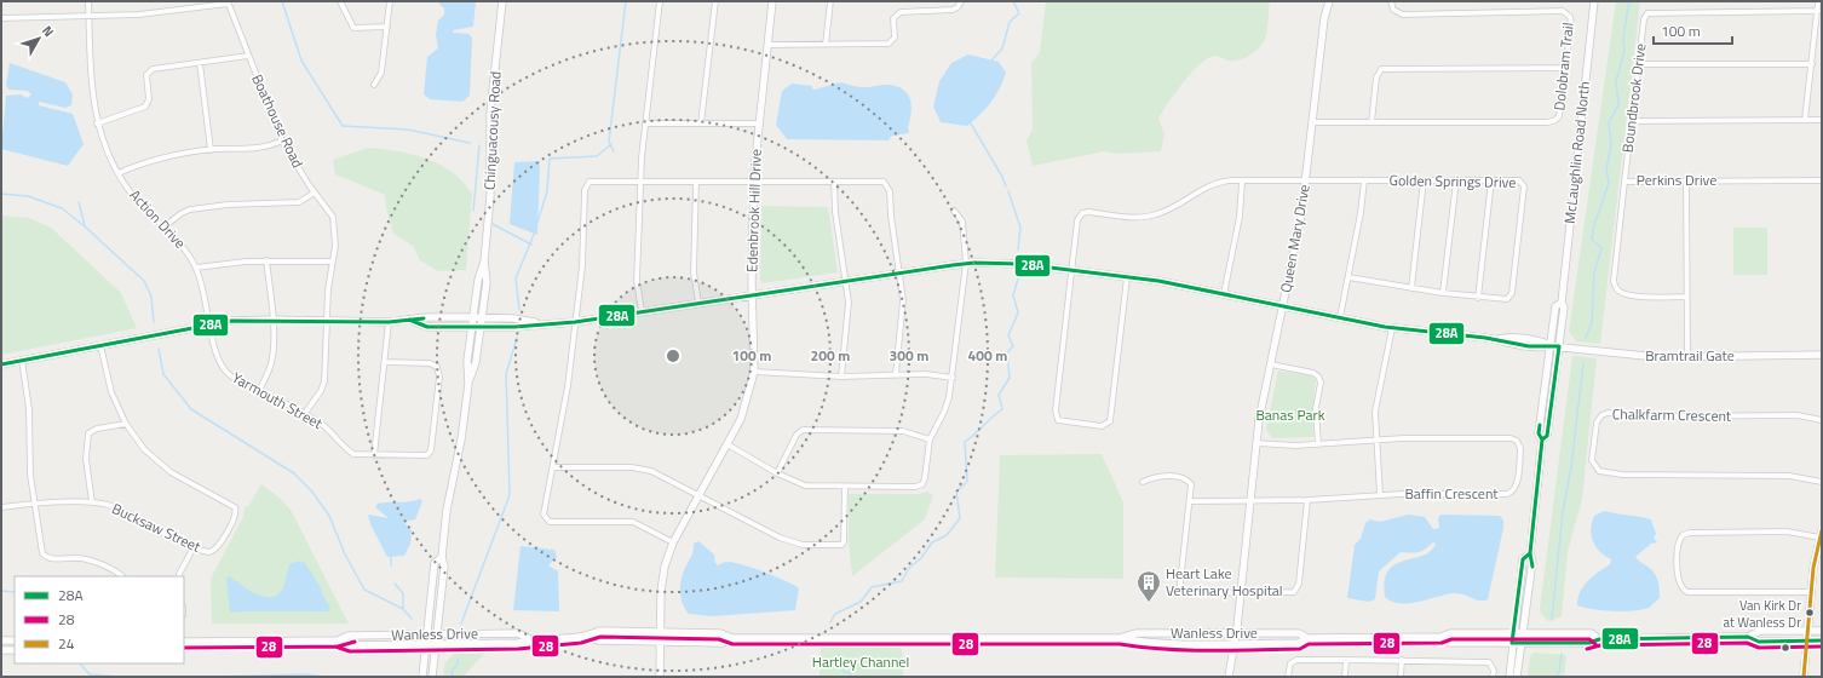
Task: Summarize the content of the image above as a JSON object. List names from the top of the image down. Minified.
{"streets":{"main road":["Chinguacousy Road","McLaughlin Road North","Edenbrook Hill Drive","Queen Mary Drive","Bramtrail Gate","Wanless Drive"],"street":["Dolobram Trail","Boundbrook Drive","Boathouse Road","Perkins Drive","Golden Springs Drive","Action Drive","Yarmouth Street","Chalkfarm Crescent","Baffin Crescent","Bucksaw Street"]},"crossings":[["Dolobram Trail","Queen Mary Drive"],["Boundbrook Drive","Perkins Drive"],["Boathouse Road","Yarmouth Street"],["Chinguacousy Road","Bramtrail Gate"],["Chinguacousy Road","Wanless Drive"],["McLaughlin Road North","Bramtrail Gate"],["McLaughlin Road North","Wanless Drive"],["Golden Springs Drive","Queen Mary Drive"],["Golden Springs Drive","Bramtrail Gate"],["Edenbrook Hill Drive","Bramtrail Gate"],["Edenbrook Hill Drive","Wanless Drive"],["Action Drive","Yarmouth Street"],["Queen Mary Drive","Bramtrail Gate"],["Queen Mary Drive","Baffin Crescent"],["Queen Mary Drive","Wanless Drive"]],"parks":["Banas Park","Hartley Channel"],"places":{"building":["Heart Lake Veterinary Hospital"],"other":["Van Kirk Dr at Wanless Dr"]},"lines":["transit line 28A","transit line 24","transit line 28"],"legend":["28A","28","24"],"scale_bar":"100 m","north":"top right","rings":["100 m","200 m","300 m","400 m"]}
